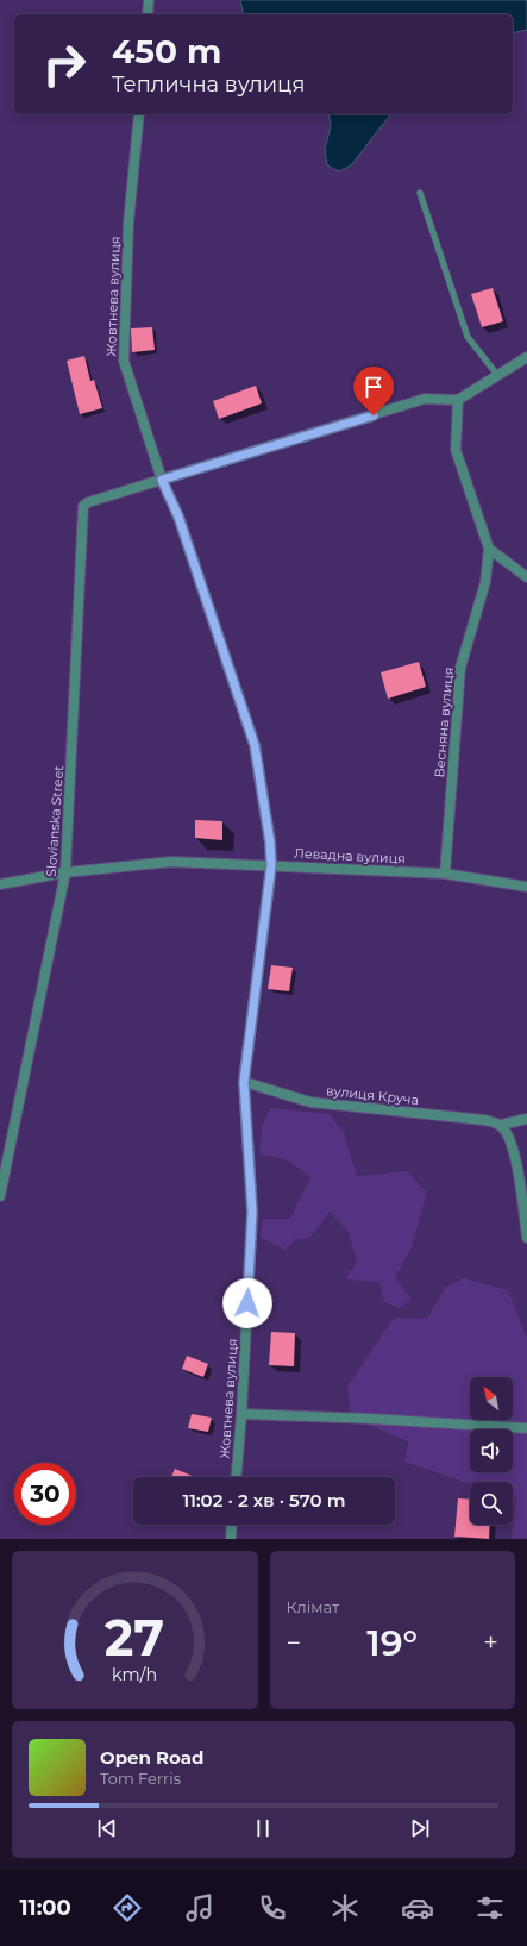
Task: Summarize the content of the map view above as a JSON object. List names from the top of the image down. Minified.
{"streets":{"street":["Жовтнева вулиця","Весняна вулиця","Slovianska Street","Левадна вулиця","вулиця Круча"]},"crossings":[["Жовтнева вулиця","Slovianska Street"],["Жовтнева вулиця","Левадна вулиця"],["Жовтнева вулиця","вулиця Круча"],["Весняна вулиця","Левадна вулиця"],["Slovianska Street","Левадна вулиця"]],"north":"top left","page":{"turn":["450 m","Теплична вулиця"],"limit":"30","trip":"11:02 · 2 хв · 570 m","tile":"Клімат","heat":["−","19°","+"],"song":["Open Road","Tom Ferris"],"tabs":"11:00","gauge":["27","km/h"]}}
